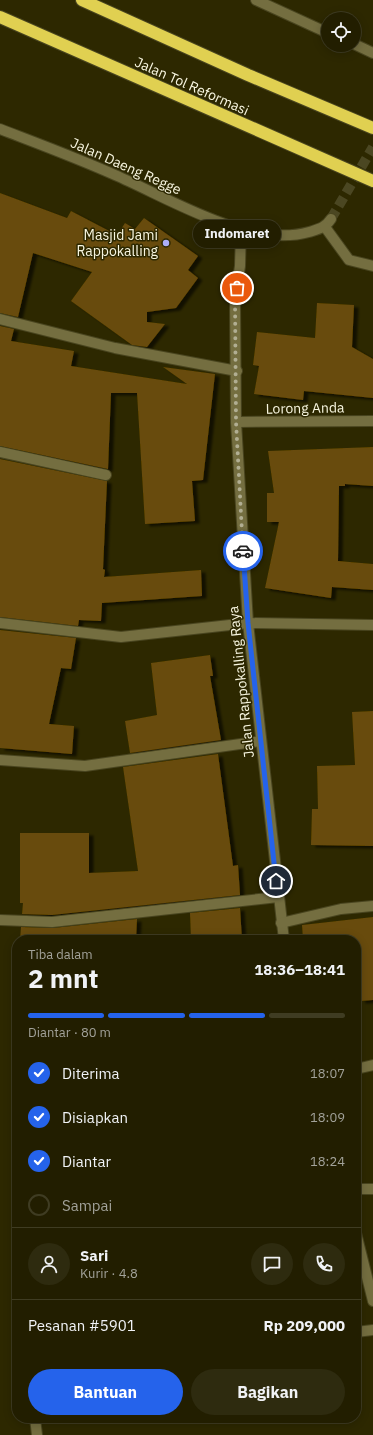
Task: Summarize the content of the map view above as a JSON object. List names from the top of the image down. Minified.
{"streets":{"highway":["Jalan Tol Reformasi"],"street":["Jalan Daeng Regge","Lorong Anda","Jalan Rappokalling Raya"]},"crossings":[["Jalan Daeng Regge","Jalan Rappokalling Raya"],["Lorong Anda","Jalan Rappokalling Raya"]],"places":["Masjid Jami Rappokalling","Indomaret"],"page":{"bubble":"Indomaret","heading":["2 mnt","Tiba dalam","18:36–18:41"],"panel":["Sari","Kurir · 4.8","Pesanan #5901","Rp 209,000"],"bar":"Diantar · 80 m","list":[["Diterima","18:07"],["Disiapkan","18:09"],["Diantar","18:24"],"Sampai"],"buttons":["Bantuan","Bagikan"]}}
